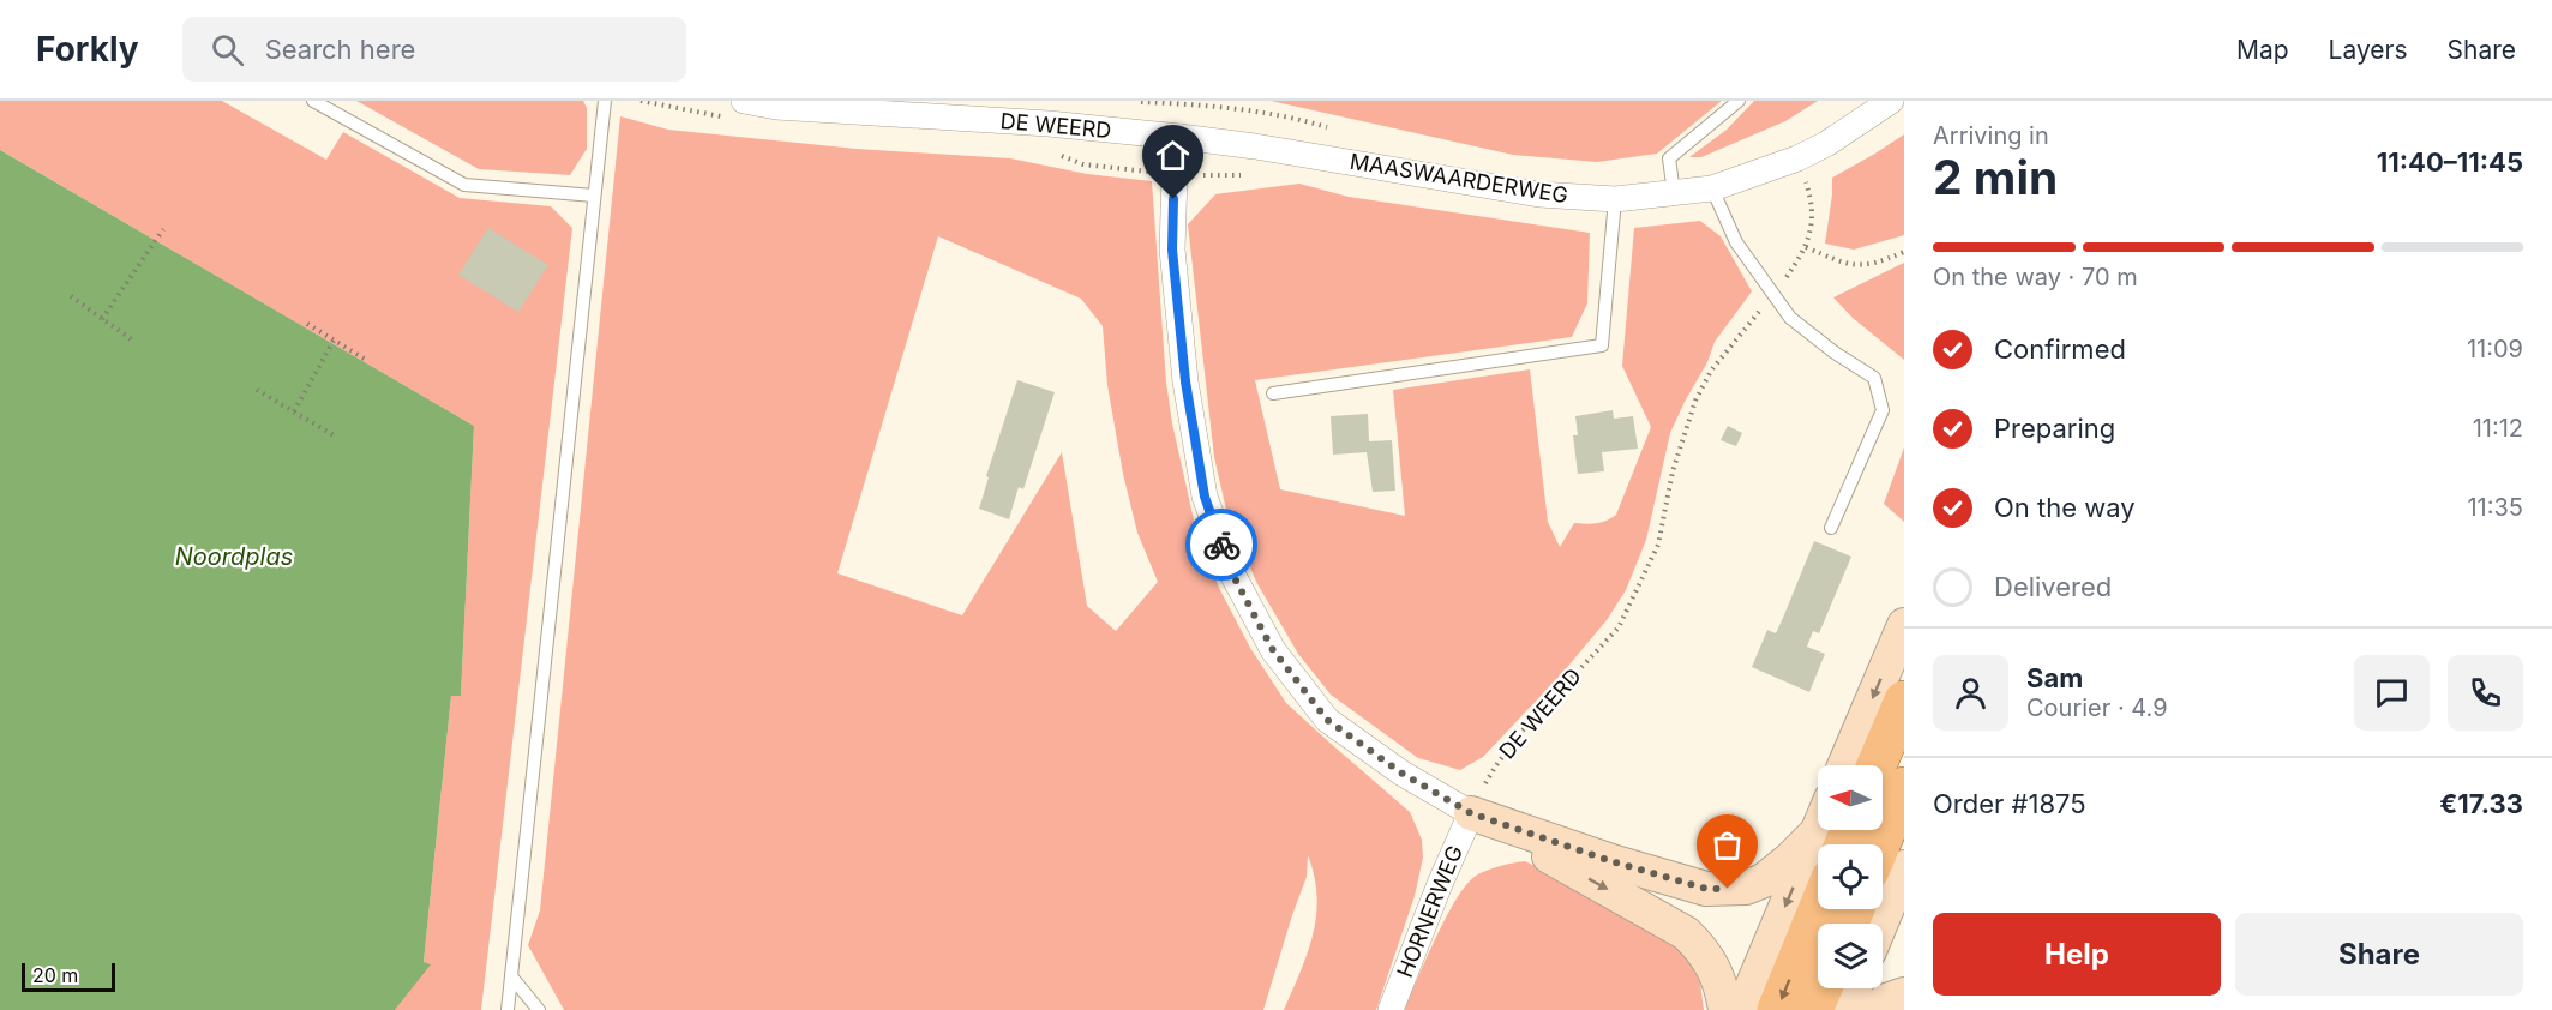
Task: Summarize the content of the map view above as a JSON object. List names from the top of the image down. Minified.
{"streets":{"street":["DE WEERD","MAASWAARDERWEG","HORNERWEG"]},"crossings":[["DE WEERD","MAASWAARDERWEG"],["DE WEERD","HORNERWEG"]],"water":["Noordplas"],"scale_bar":"20 m","north":"left","page":{"header":"Forkly","search":"Search here","nav":["Map","Layers","Share"],"heading":["2 min","Arriving in","11:40–11:45"],"panel":["Sam","Courier · 4.9","Order #1875","€17.33"],"bar":"On the way · 70 m","list":[["Confirmed","11:09"],["Preparing","11:12"],["On the way","11:35"],"Delivered"],"buttons":["Help","Share"],"scale":"20 m"}}
